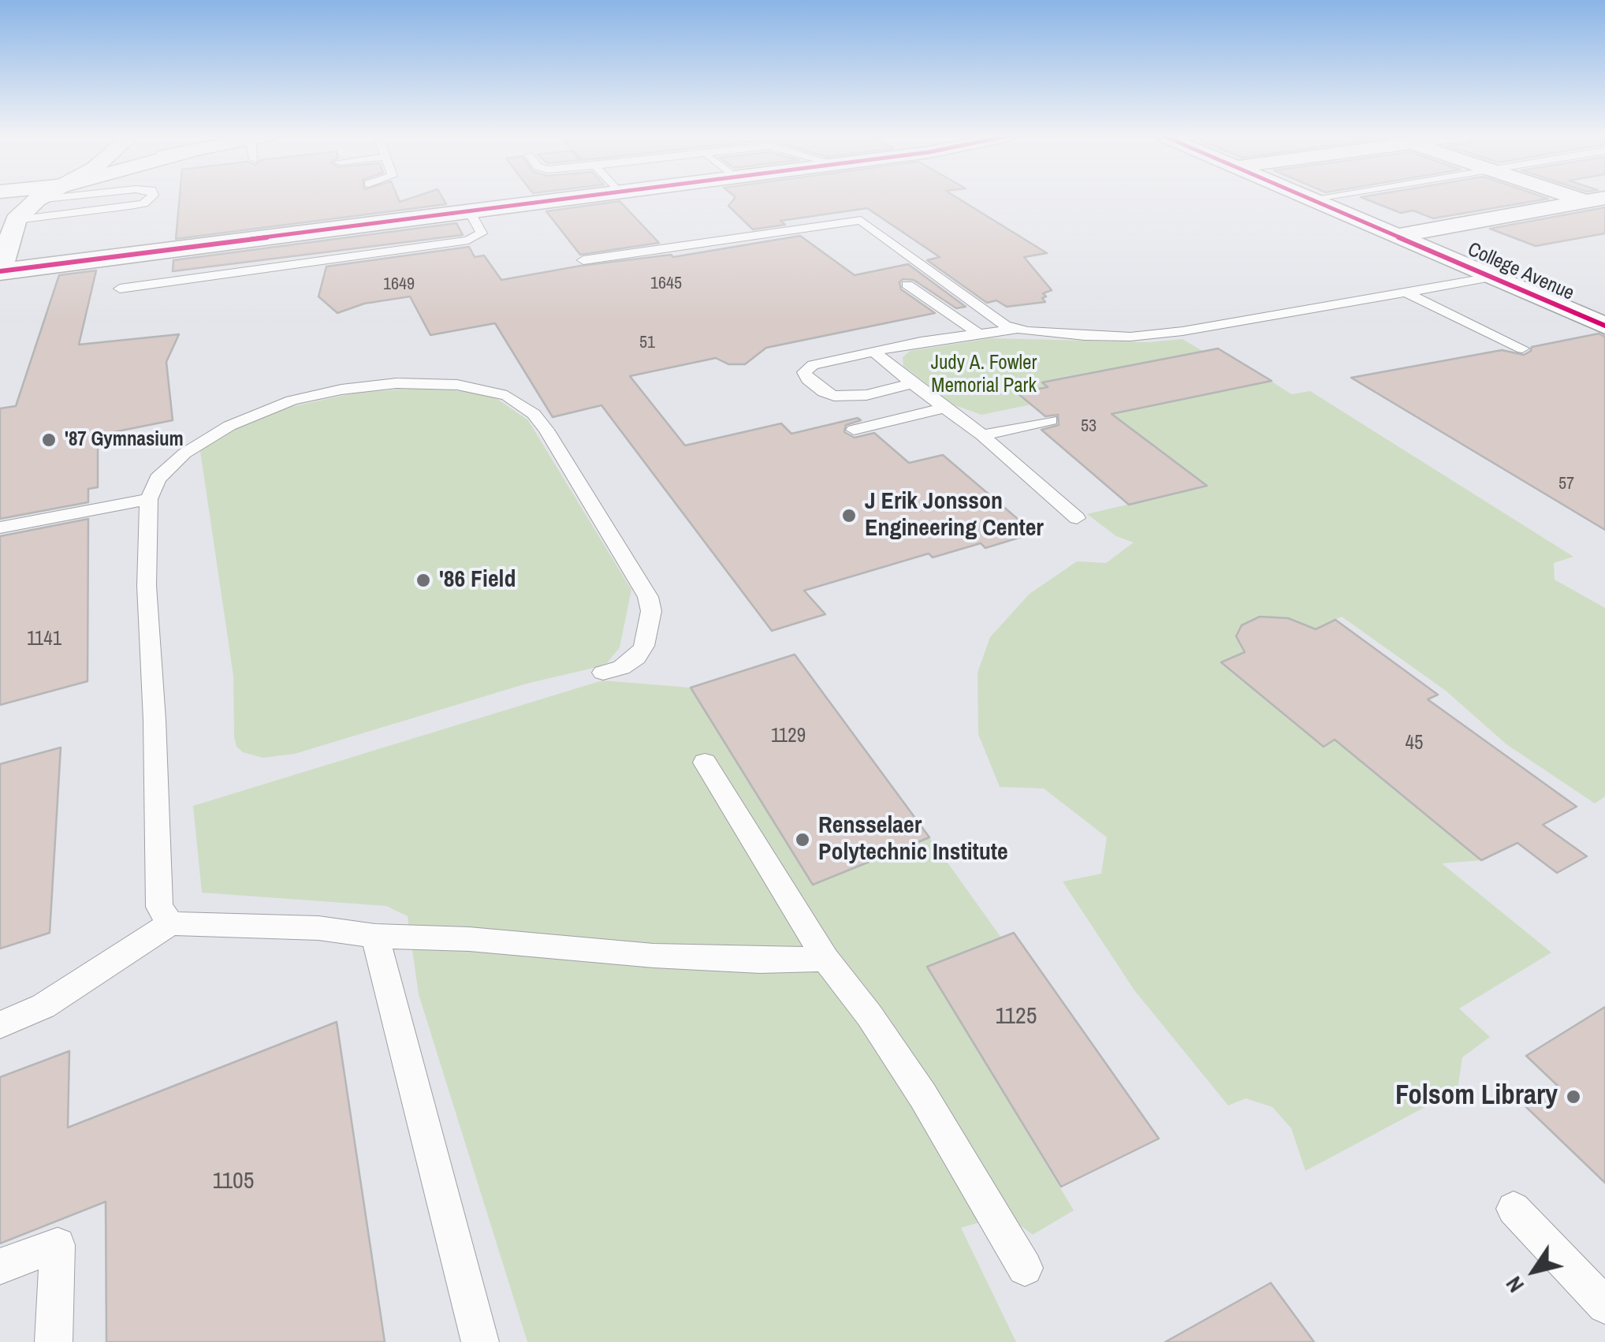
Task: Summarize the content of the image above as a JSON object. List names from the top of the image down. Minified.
{"streets":{"street":["College Avenue"]},"parks":["Judy A. Fowler Memorial Park"],"places":["'87 Gymnasium","J Erik Jonsson Engineering Center","'86 Field","Rensselaer Polytechnic Institute","Folsom Library"],"house_numbers":["1645","1649","51","53","57","1141","1129","45","1125","1105"],"north":"bottom left"}
